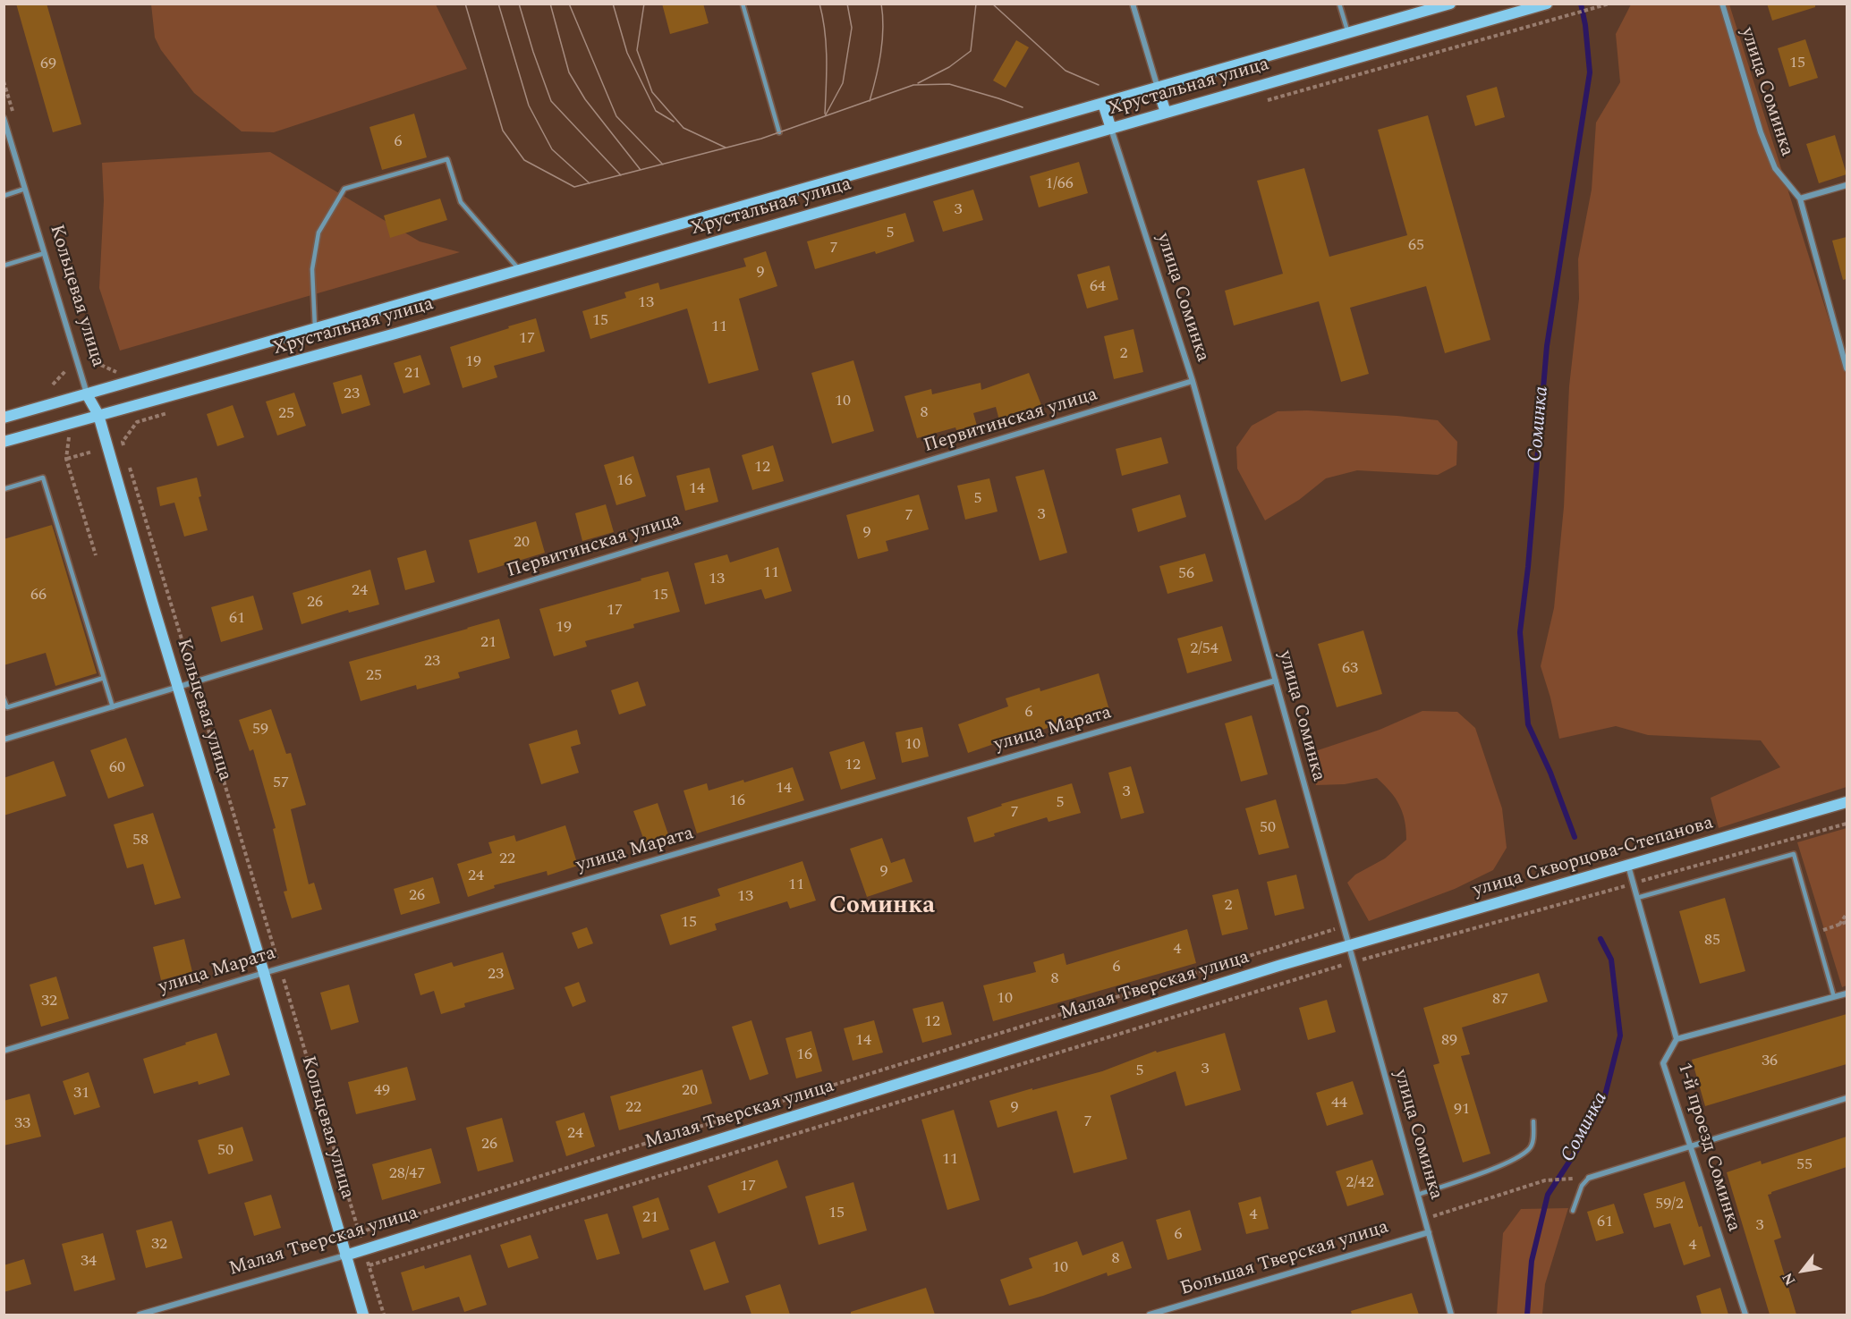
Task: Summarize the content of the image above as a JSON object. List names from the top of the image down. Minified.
{"streets":{"main road":["Хрустальная улица","Кольцевая улица","улица Скворцова-Степанова","Малая Тверская улица"],"street":["улица Соминка","Первитинская улица","улица Марата","1-й проезд Соминка","Большая Тверская улица"]},"crossings":[["Хрустальная улица","улица Соминка"],["Хрустальная улица","Кольцевая улица"],["улица Соминка","Первитинская улица"],["улица Соминка","улица Марата"],["улица Соминка","улица Скворцова-Степанова"],["улица Соминка","Малая Тверская улица"],["улица Соминка","Большая Тверская улица"],["Кольцевая улица","Первитинская улица"],["Кольцевая улица","улица Марата"],["Кольцевая улица","Малая Тверская улица"],["улица Скворцова-Степанова","Малая Тверская улица"],["улица Скворцова-Степанова","1-й проезд Соминка"]],"districts":["Соминка"],"water":["Соминка"],"house_numbers":["15","69","6","1/66","3","5","65","7","9","64","13","15","11","17","2","19","21","23","10","8","25","12","16","14","5","3","7","9","20","11","56","13","24","66","15","26","17","61","19","21","2/54","23","63","25","6","59","10","12","60","57","14","3","16","5","7","50","58","22","9","24","11","26","13","2","15","85","4","6","23","8","10","87","32","12","14","89","16","36","3","5","49","20","31","44","22","9","91","7","33","24","26","50","11","55","28/47","2/42","17","59/2","15","4","21","61","3","6","32","4","8","34","10"],"north":"bottom left"}
